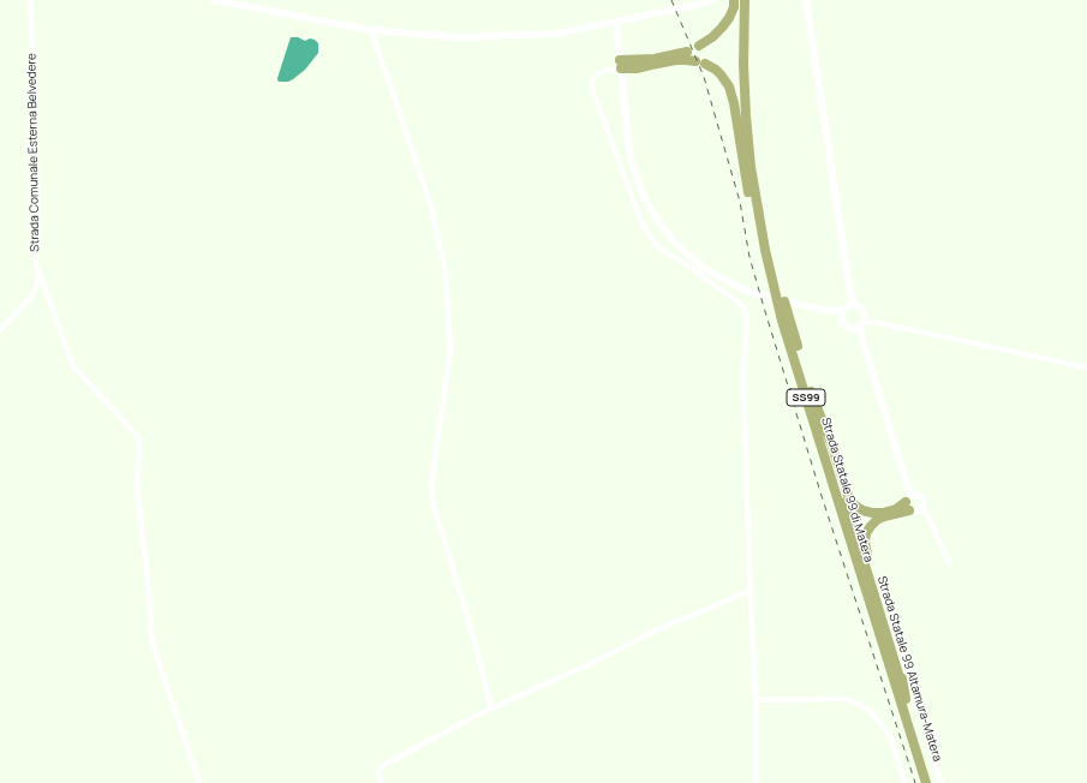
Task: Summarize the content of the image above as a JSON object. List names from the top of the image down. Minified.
{"streets":{"highway":["SS99","Strada Statale 99 di Matera","Strada Statale 99 Altamura-Matera"],"street":["Strada Comunale Esterna Belvedere"]}}
